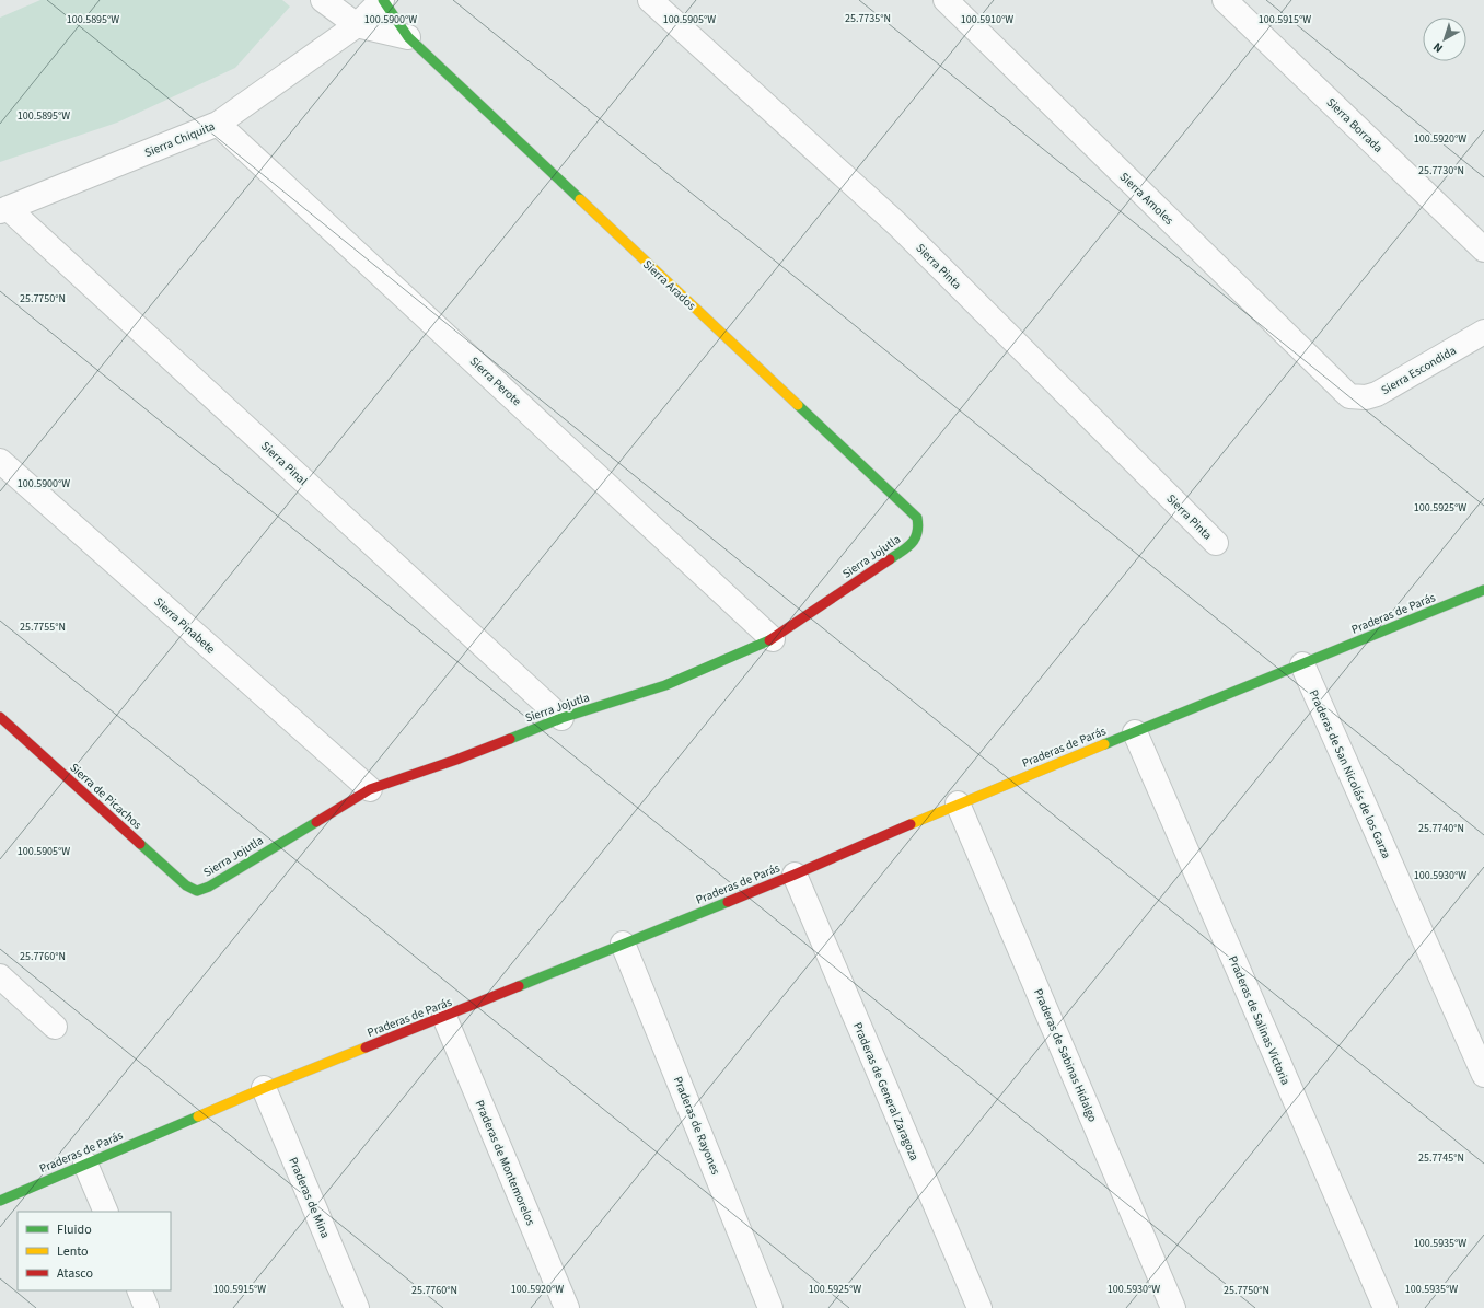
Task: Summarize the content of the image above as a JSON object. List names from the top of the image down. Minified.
{"streets":{"street":["Sierra Borrada","Sierra Chiquita","Sierra Amoles","Sierra Pinta","Sierra Arados","Sierra Escondida","Sierra Perote","Sierra Pinal","Sierra Jojutla","Praderas de Parás","Sierra Pinabete","Praderas de San Nicolás de los Garza","Sierra de Picachos","Praderas de Salinas Victoria","Praderas de Sabinas Hidalgo","Praderas de General Zaragoza","Praderas de Rayones","Praderas de Montemorelos","Praderas de Mina"]},"crossings":[["Sierra Chiquita","Sierra Arados"],["Sierra Chiquita","Sierra Perote"],["Sierra Chiquita","Sierra Pinal"],["Sierra Amoles","Sierra Escondida"],["Sierra Arados","Sierra Jojutla"],["Sierra Perote","Sierra Jojutla"],["Sierra Pinal","Sierra Jojutla"],["Sierra Jojutla","Sierra Pinabete"],["Sierra Jojutla","Sierra de Picachos"],["Praderas de Parás","Praderas de San Nicolás de los Garza"],["Praderas de Parás","Praderas de Salinas Victoria"],["Praderas de Parás","Praderas de Sabinas Hidalgo"],["Praderas de Parás","Praderas de General Zaragoza"],["Praderas de Parás","Praderas de Rayones"],["Praderas de Parás","Praderas de Montemorelos"],["Praderas de Parás","Praderas de Mina"]],"legend":["Fluido","Lento","Atasco"],"north":"bottom left","coordinates":["25.7735°N","100.5895°W","100.5900°W","100.5905°W","100.5910°W","100.5915°W","100.5920°W","25.7730°N","25.7750°N","100.5925°W","25.7755°N","25.7740°N","100.5930°W","25.7760°N","25.7745°N","100.5935°W"]}
